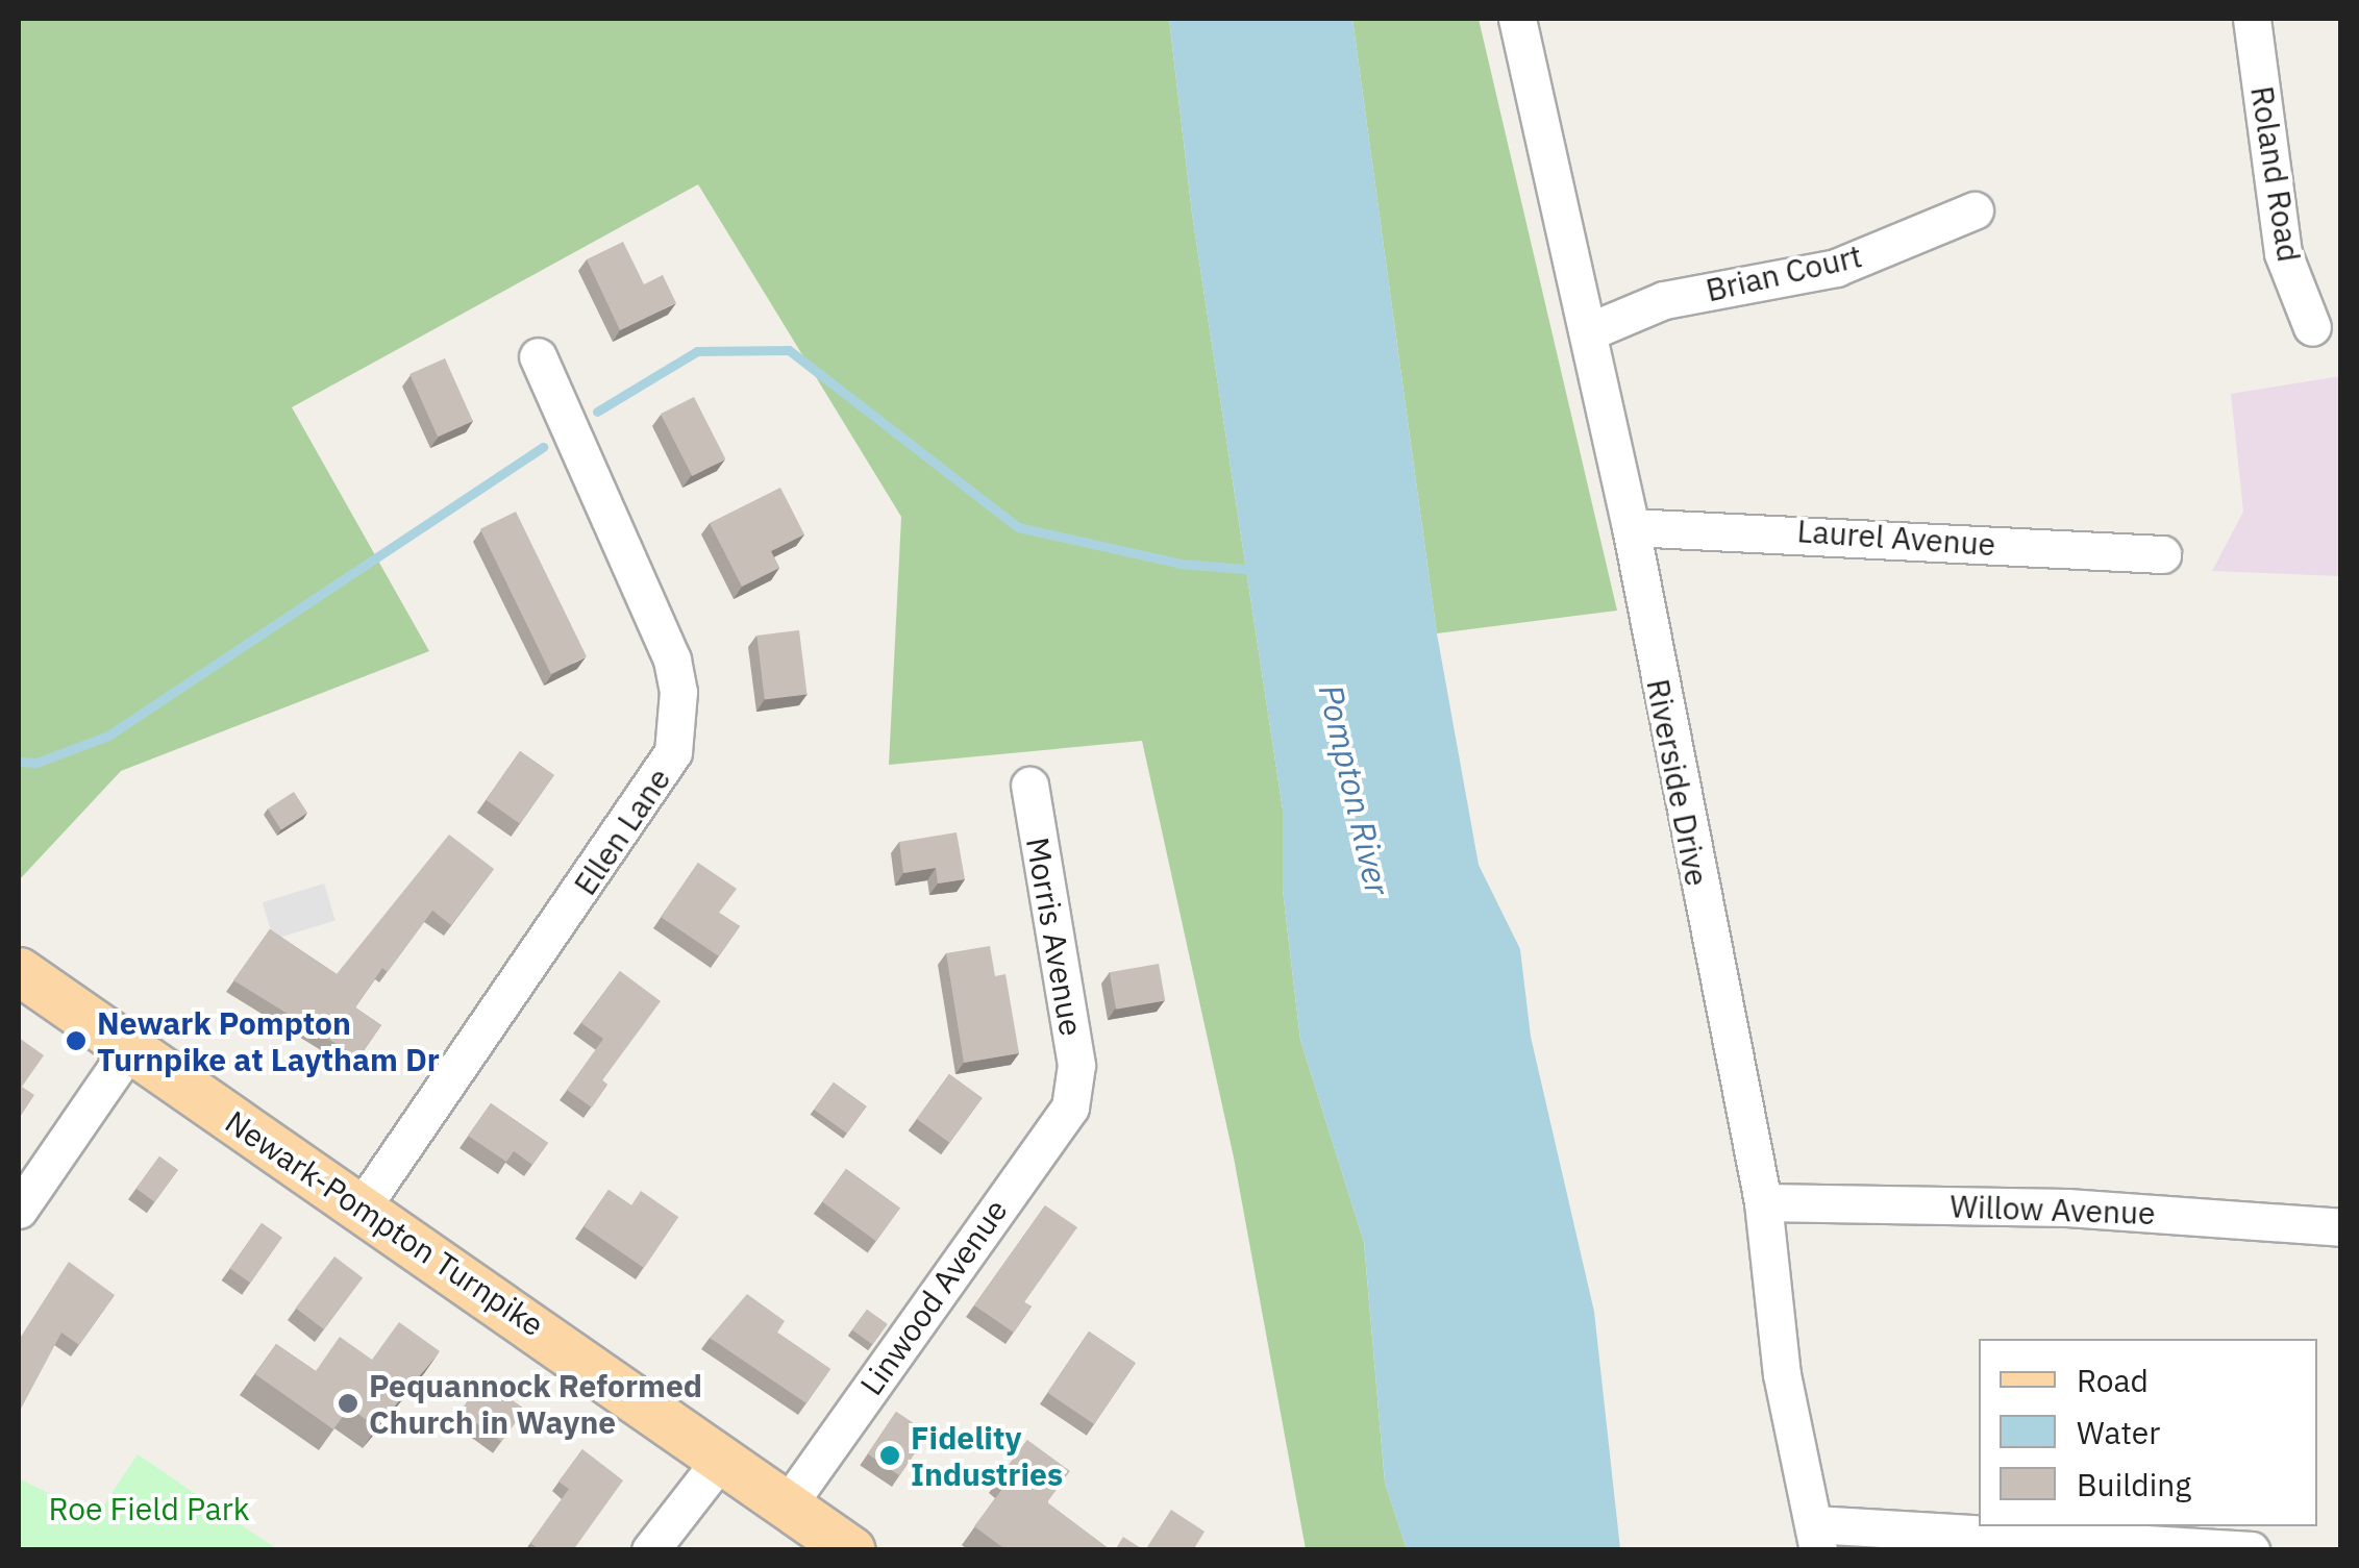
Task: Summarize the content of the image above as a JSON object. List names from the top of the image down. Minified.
{"streets":{"main road":["Newark-Pompton Turnpike"],"street":["Roland Road","Brian Court","Laurel Avenue","Riverside Drive","Ellen Lane","Morris Avenue","Willow Avenue","Linwood Avenue"]},"crossings":[["Brian Court","Riverside Drive"],["Laurel Avenue","Riverside Drive"],["Riverside Drive","Willow Avenue"],["Ellen Lane","Newark-Pompton Turnpike"],["Morris Avenue","Linwood Avenue"],["Newark-Pompton Turnpike","Linwood Avenue"]],"water":["Pompton River"],"parks":["Roe Field Park"],"places":["Newark Pompton Turnpike at Laytham Dr","Pequannock Reformed Church in Wayne","Fidelity Industries"],"legend":["Road","Water","Building"]}
